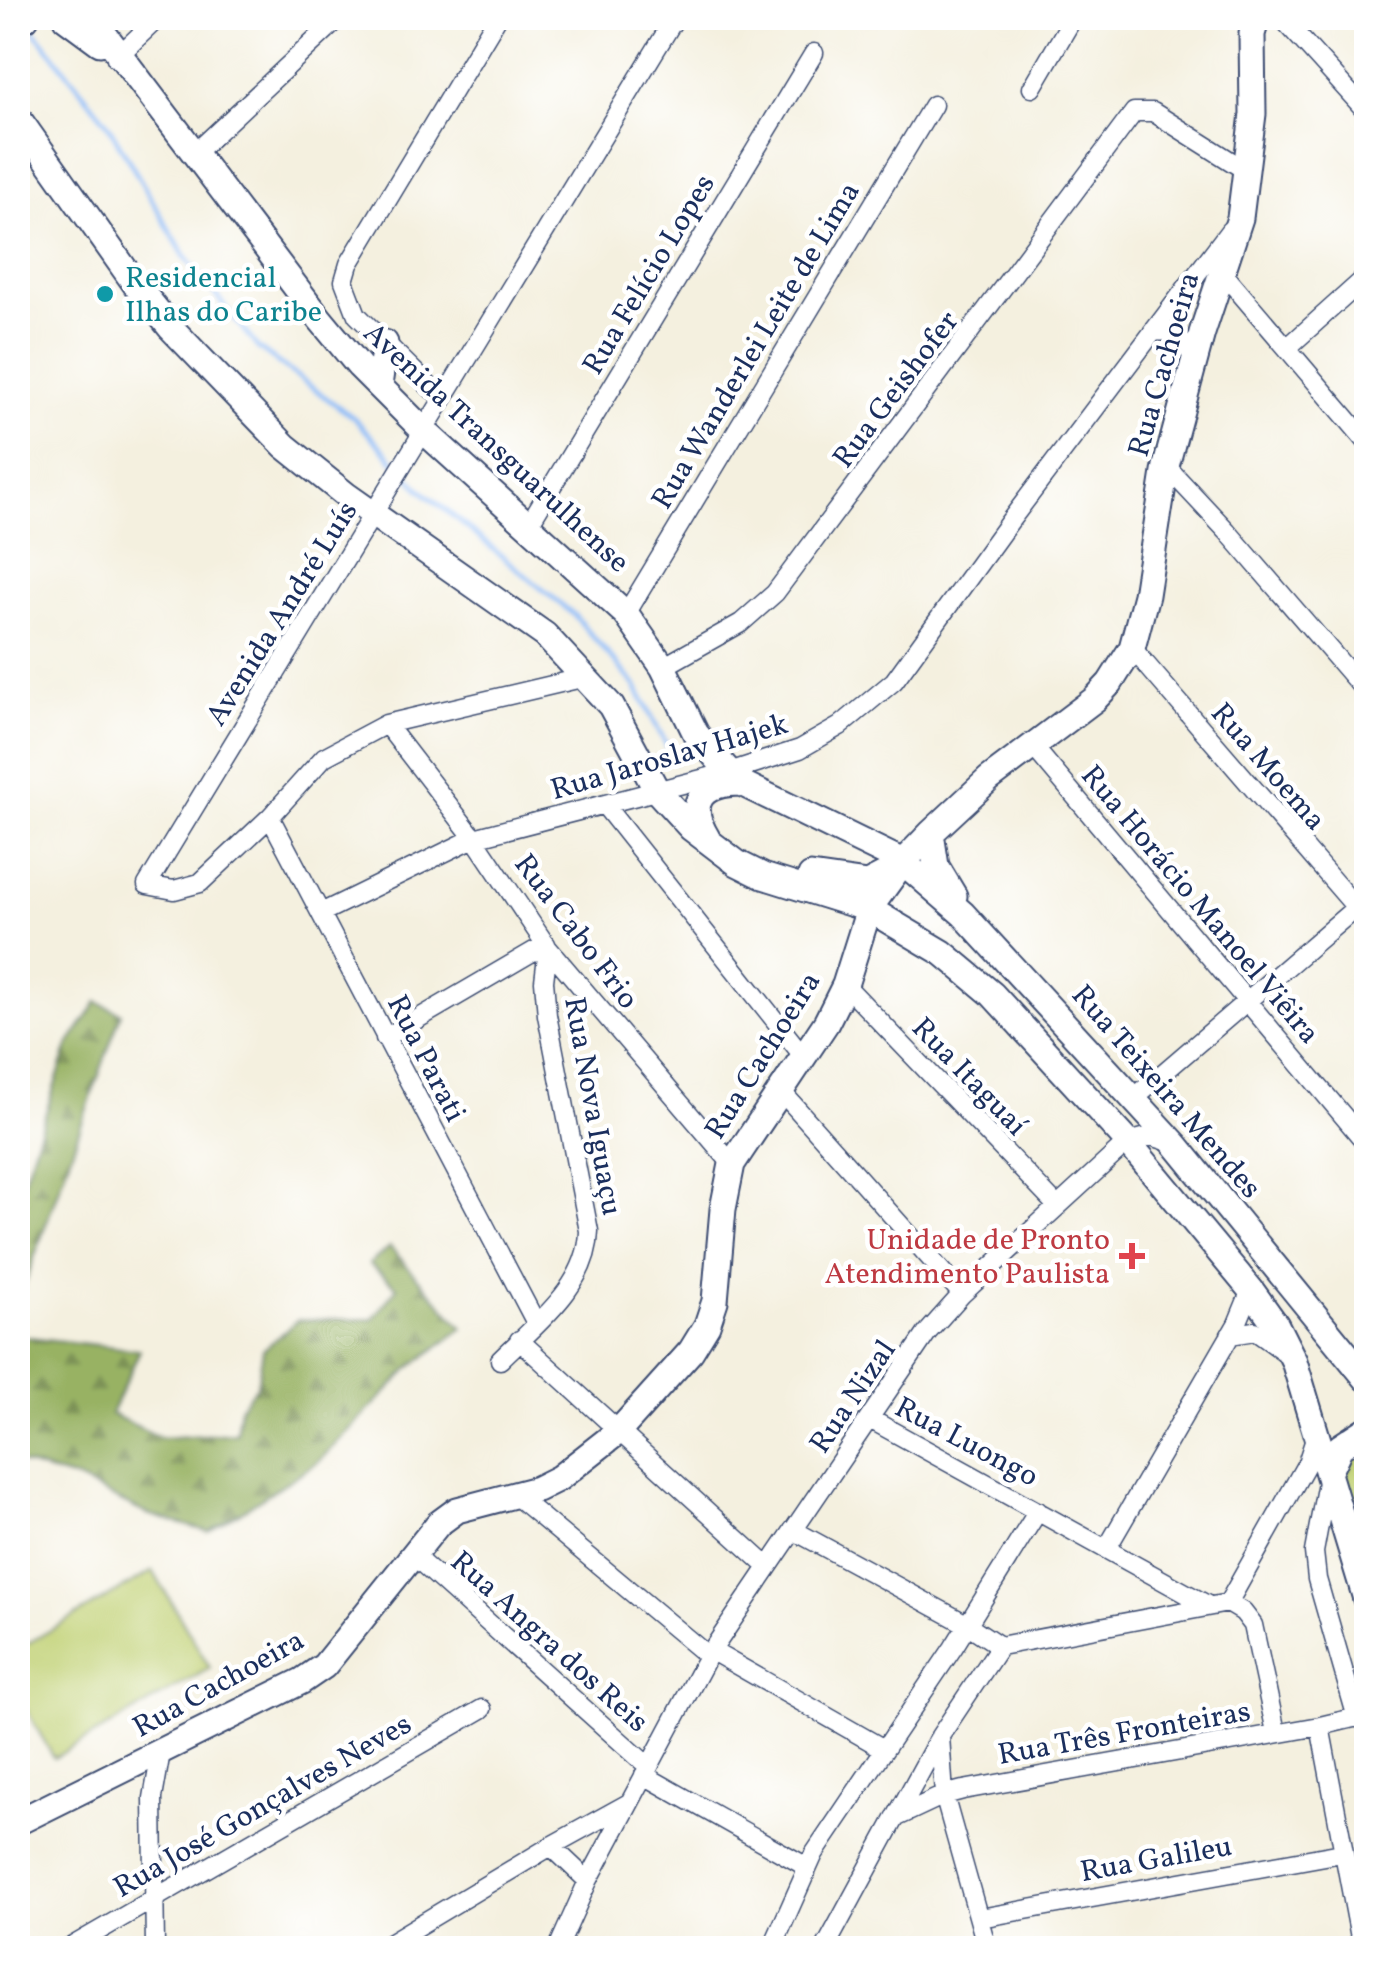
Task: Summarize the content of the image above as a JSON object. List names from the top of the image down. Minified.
{"streets":{"main road":["Rua Cachoeira","Avenida Transguarulhense","Rua Teixeira Mendes"],"street":["Rua Felício Lopes","Rua Wanderlei Leite de Lima","Rua Geishofer","Avenida André Luís","Rua Jaroslav Hajek","Rua Moema","Rua Horácio Manoel Viêira","Rua Cabo Frio","Rua Parati","Rua Itaguaí","Rua Nova Iguaçu","Rua Nizal","Rua Luongo","Rua Angra dos Reis","Rua Três Fronteiras","Rua José Gonçalves Neves","Rua Galileu"]},"crossings":[["Rua Felício Lopes","Avenida Transguarulhense"],["Rua Wanderlei Leite de Lima","Avenida Transguarulhense"],["Rua Cachoeira","Rua Geishofer"],["Rua Cachoeira","Avenida Transguarulhense"],["Rua Cachoeira","Rua Jaroslav Hajek"],["Rua Cachoeira","Rua Moema"],["Rua Cachoeira","Rua Horácio Manoel Viêira"],["Rua Cachoeira","Rua Cabo Frio"],["Rua Cachoeira","Rua Itaguaí"],["Rua Cachoeira","Rua Teixeira Mendes"],["Rua Cachoeira","Rua Angra dos Reis"],["Rua Geishofer","Avenida Transguarulhense"],["Avenida Transguarulhense","Avenida André Luís"],["Avenida Transguarulhense","Rua Jaroslav Hajek"],["Avenida Transguarulhense","Rua Teixeira Mendes"],["Avenida André Luís","Rua Parati"],["Rua Jaroslav Hajek","Rua Cabo Frio"],["Rua Jaroslav Hajek","Rua Parati"],["Rua Cabo Frio","Rua Nova Iguaçu"],["Rua Parati","Rua Nova Iguaçu"],["Rua Itaguaí","Rua Nizal"],["Rua Teixeira Mendes","Rua Nizal"],["Rua Nizal","Rua Luongo"],["Rua Nizal","Rua Angra dos Reis"]],"places":{"other":["Residencial Ilhas do Caribe"],"health":["Unidade de Pronto Atendimento Paulista"]}}
